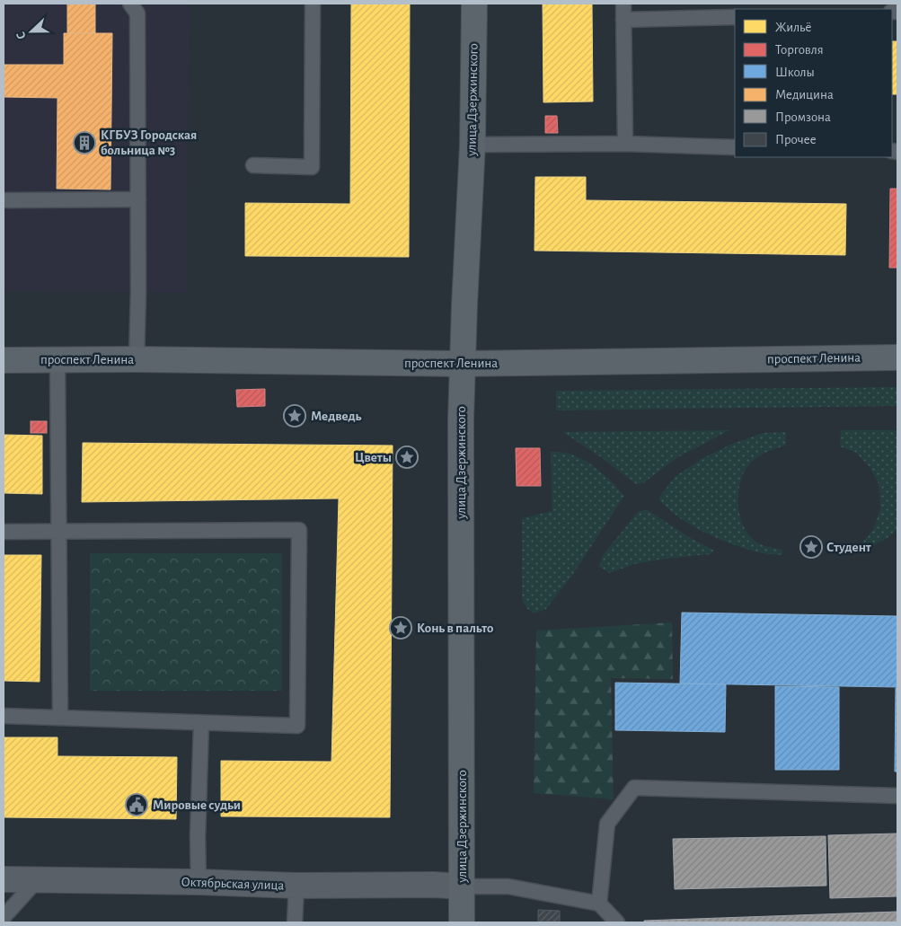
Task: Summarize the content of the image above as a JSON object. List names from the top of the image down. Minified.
{"streets":{"main road":["улица Дзержинского","проспект Ленина"],"street":["Октябрьская улица"]},"crossings":[["улица Дзержинского","проспект Ленина"],["улица Дзержинского","Октябрьская улица"]],"places":{"building":["КГБУЗ Городская больница №3"],"place":["Медведь","Цветы","Студент","Конь в пальто"],"public building":["Мировые судьи"]},"legend":["Жильё","Торговля","Школы","Медицина","Промзона","Прочее"],"north":"left"}
